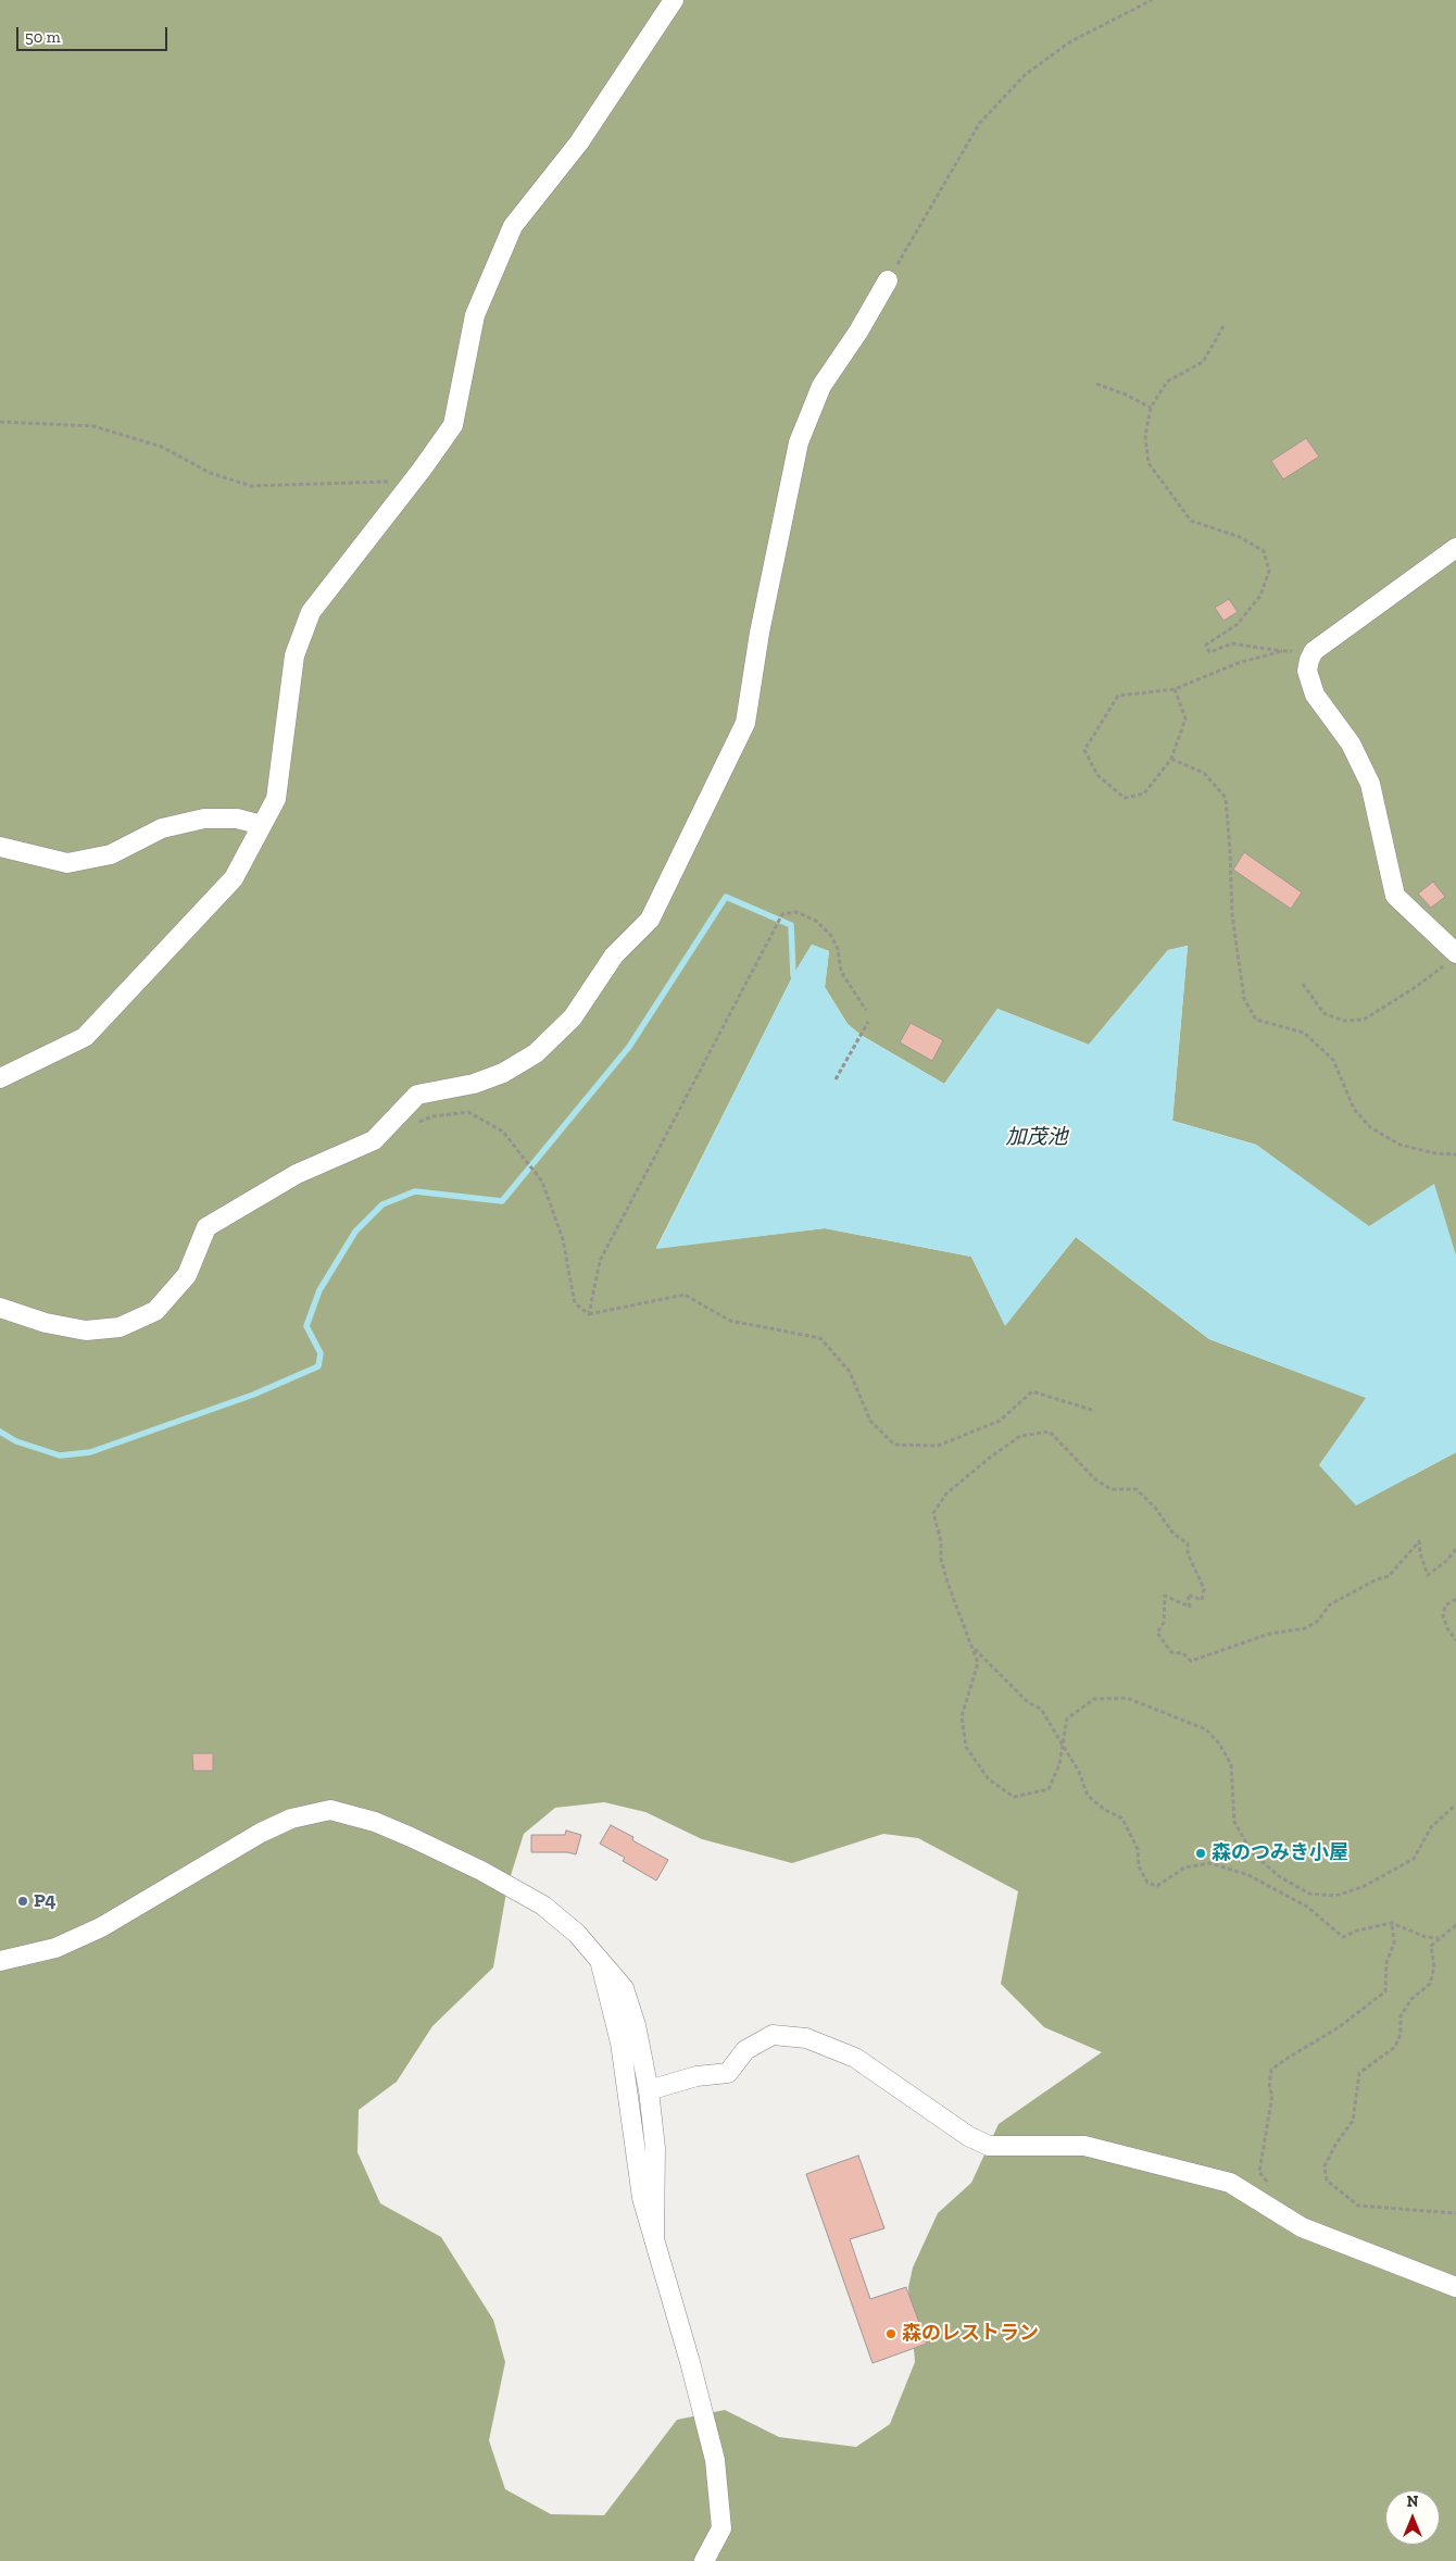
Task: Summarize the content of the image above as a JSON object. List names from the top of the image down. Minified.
{"water":["加茂池"],"places":["森のつみき小屋","P4","森のレストラン"],"scale_bar":"50 m","north":"top"}
